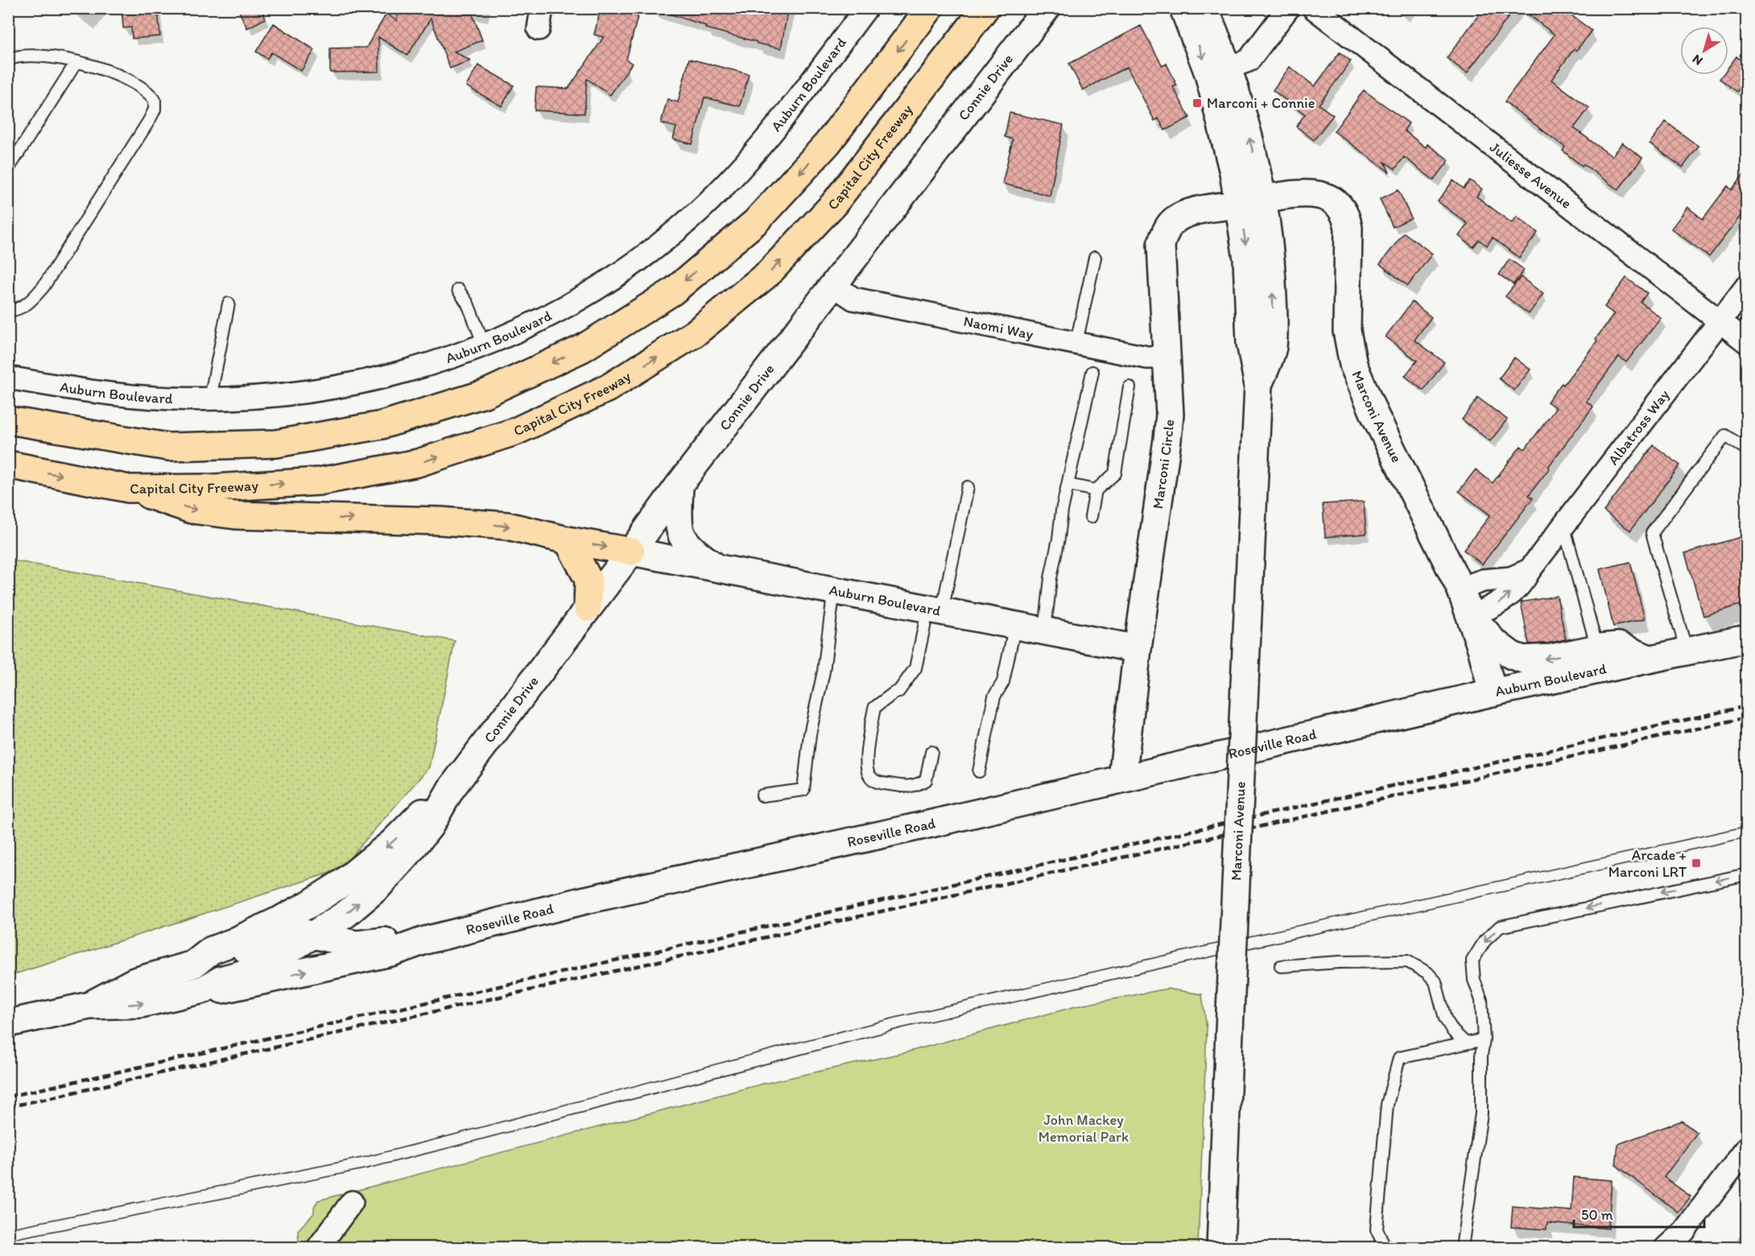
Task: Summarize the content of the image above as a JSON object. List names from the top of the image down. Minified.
{"streets":{"highway":["Capital City Freeway"],"street":["Auburn Boulevard","Connie Drive","Juliesse Avenue","Naomi Way","Marconi Avenue","Albatross Way","Marconi Circle","Roseville Road"]},"crossings":[["Auburn Boulevard","Connie Drive"],["Auburn Boulevard","Marconi Avenue"],["Auburn Boulevard","Marconi Circle"],["Auburn Boulevard","Roseville Road"],["Connie Drive","Naomi Way"],["Connie Drive","Roseville Road"],["Juliesse Avenue","Albatross Way"],["Naomi Way","Marconi Circle"],["Marconi Avenue","Albatross Way"],["Marconi Avenue","Marconi Circle"],["Marconi Circle","Roseville Road"]],"parks":["John Mackey Memorial Park"],"places":{"transit":["Marconi + Connie","Arcade + Marconi LRT"]},"scale_bar":"50 m","north":"bottom left"}
